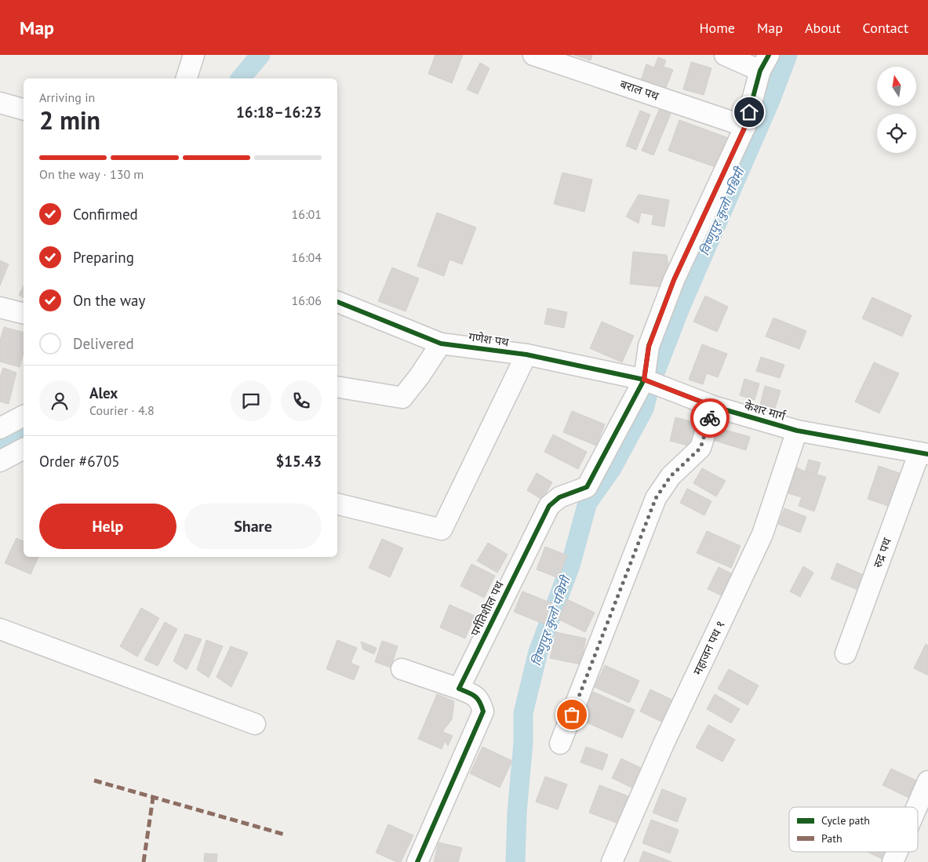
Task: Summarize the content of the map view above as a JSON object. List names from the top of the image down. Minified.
{"streets":{"street":["बराल पथ","गणेश पथ","केशर मार्ग","रुद्र पथ","पर्गतिशील पथ","महाजन पथ १"]},"crossings":[["गणेश पथ","केशर मार्ग"],["गणेश पथ","पर्गतिशील पथ"],["केशर मार्ग","रुद्र पथ"],["केशर मार्ग","पर्गतिशील पथ"],["केशर मार्ग","महाजन पथ १"]],"water":["विष्णुपुर कुलो पश्चिमी"],"legend":["Cycle path","Path"],"north":"top","page":{"header":"Map","nav":["Home","Map","About","Contact"],"heading":["2 min","Arriving in","16:18–16:23"],"panel":["Alex","Courier · 4.8","Order #6705","$15.43"],"bar":"On the way · 130 m","list":[["Confirmed","16:01"],["Preparing","16:04"],["On the way","16:06"],"Delivered"],"buttons":["Help","Share"]}}
